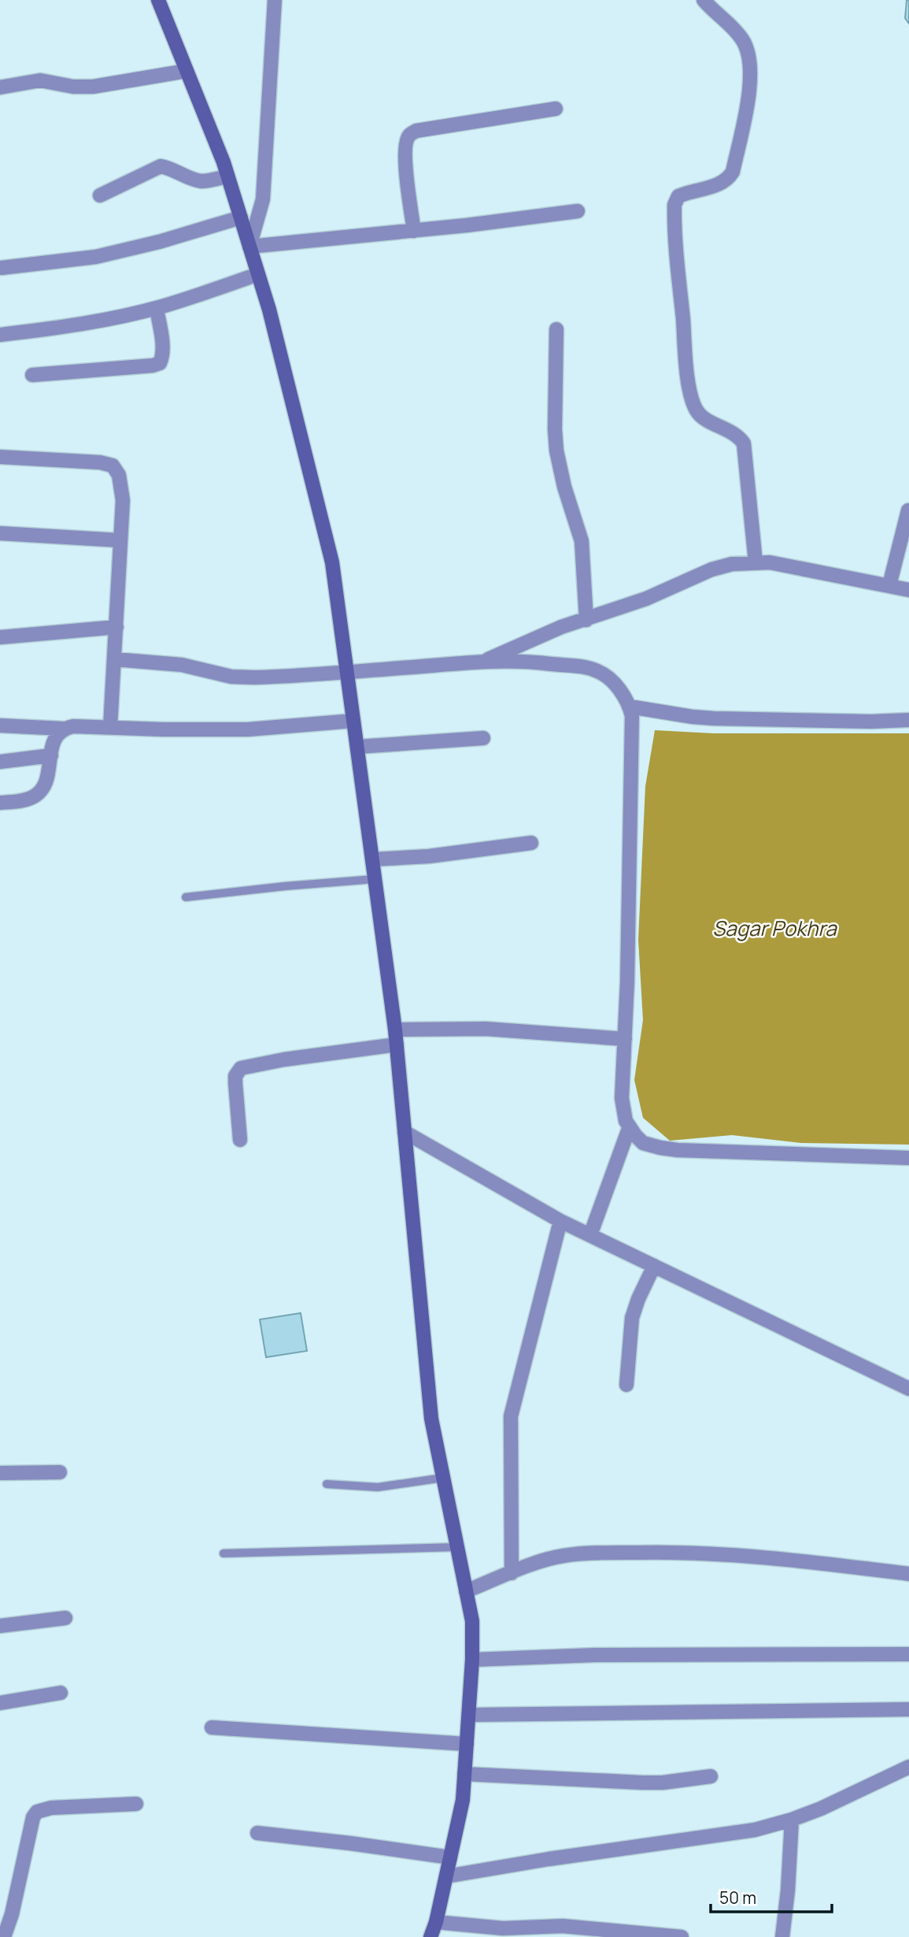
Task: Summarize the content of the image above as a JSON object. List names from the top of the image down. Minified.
{"water":["Sagar Pokhra"],"scale_bar":"50 m"}
